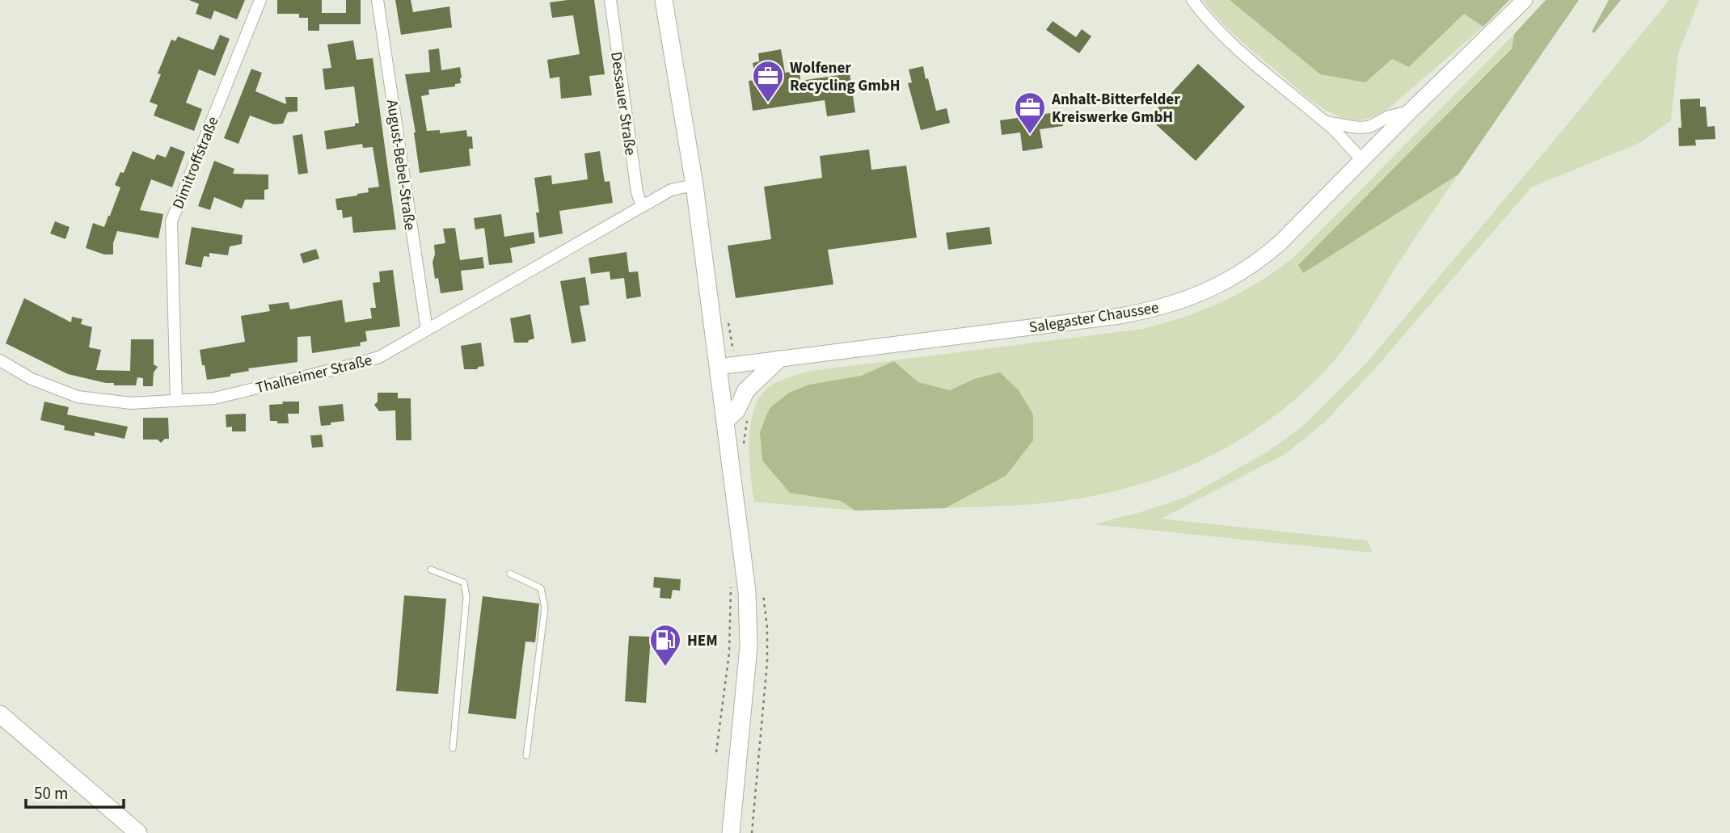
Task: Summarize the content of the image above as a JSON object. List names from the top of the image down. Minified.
{"streets":{"main road":["Salegaster Chaussee"],"street":["Dessauer Straße","Dimitroffstraße","August-Bebel-Straße","Thalheimer Straße"]},"crossings":[["Dessauer Straße","Thalheimer Straße"],["Dimitroffstraße","Thalheimer Straße"],["August-Bebel-Straße","Thalheimer Straße"]],"places":{"office":["Wolfener Recycling GmbH","Anhalt-Bitterfelder Kreiswerke GmbH"],"fuel station":["HEM"]},"scale_bar":"50 m"}
